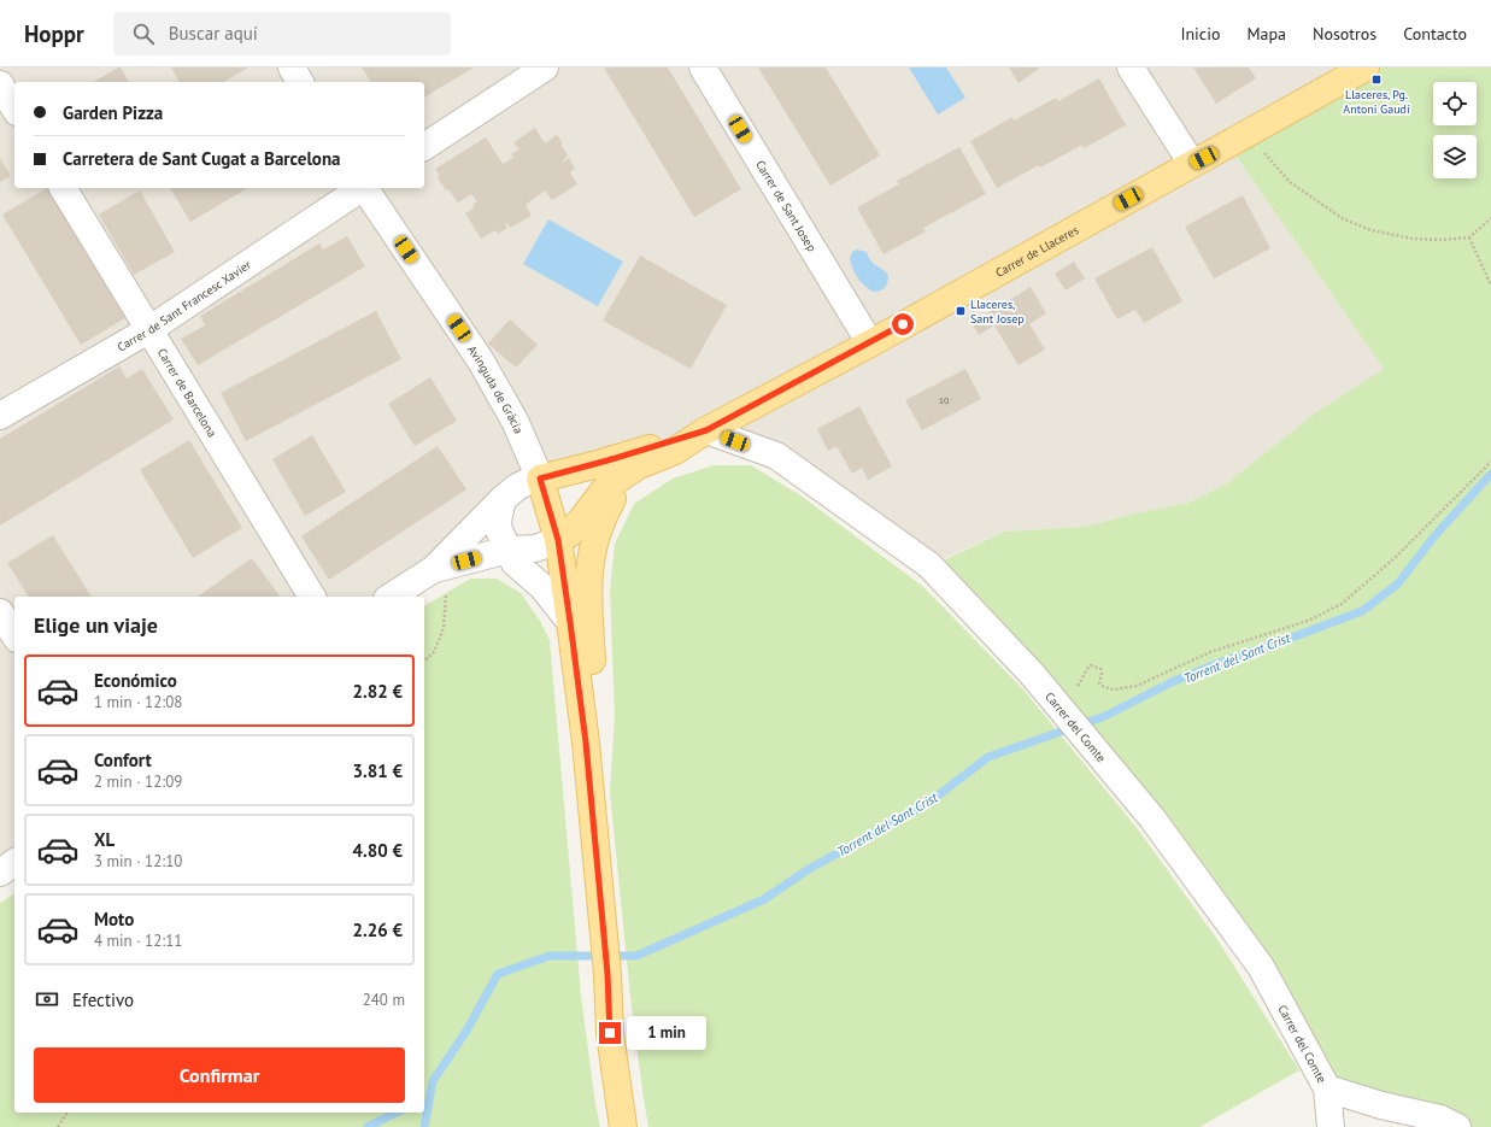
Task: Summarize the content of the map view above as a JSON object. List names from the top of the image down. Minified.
{"streets":{"main road":["Carrer de Llaceres"],"street":["Carrer de Sant Josep","Carrer de Sant Francesc Xavier","Avinguda de Gràcia","Carrer de Barcelona","Carrer del Comte"]},"crossings":[["Carrer de Sant Josep","Carrer de Llaceres"],["Carrer de Llaceres","Carrer del Comte"],["Carrer de Sant Francesc Xavier","Carrer de Barcelona"]],"water":["Torrent del Sant Crist"],"places":{"transit":["Llaceres, Pg. Antoni Gaudí","Llaceres, Sant Josep"]},"house_numbers":["10"],"page":{"header":"Hoppr","search":"Buscar aquí","nav":["Inicio","Mapa","Nosotros","Contacto"],"banner":["Garden Pizza","Carretera de Sant Cugat a Barcelona"],"heading":"Elige un viaje","list":[{"name":"Económico","note":"1 min · 12:08","value":"2.82 €"},{"name":"Confort","note":"2 min · 12:09","value":"3.81 €"},{"name":"XL","note":"3 min · 12:10","value":"4.80 €"},{"name":"Moto","note":"4 min · 12:11","value":"2.26 €"}],"pay":["Efectivo","240 m"],"bubble":"1 min","buttons":"Confirmar"}}
